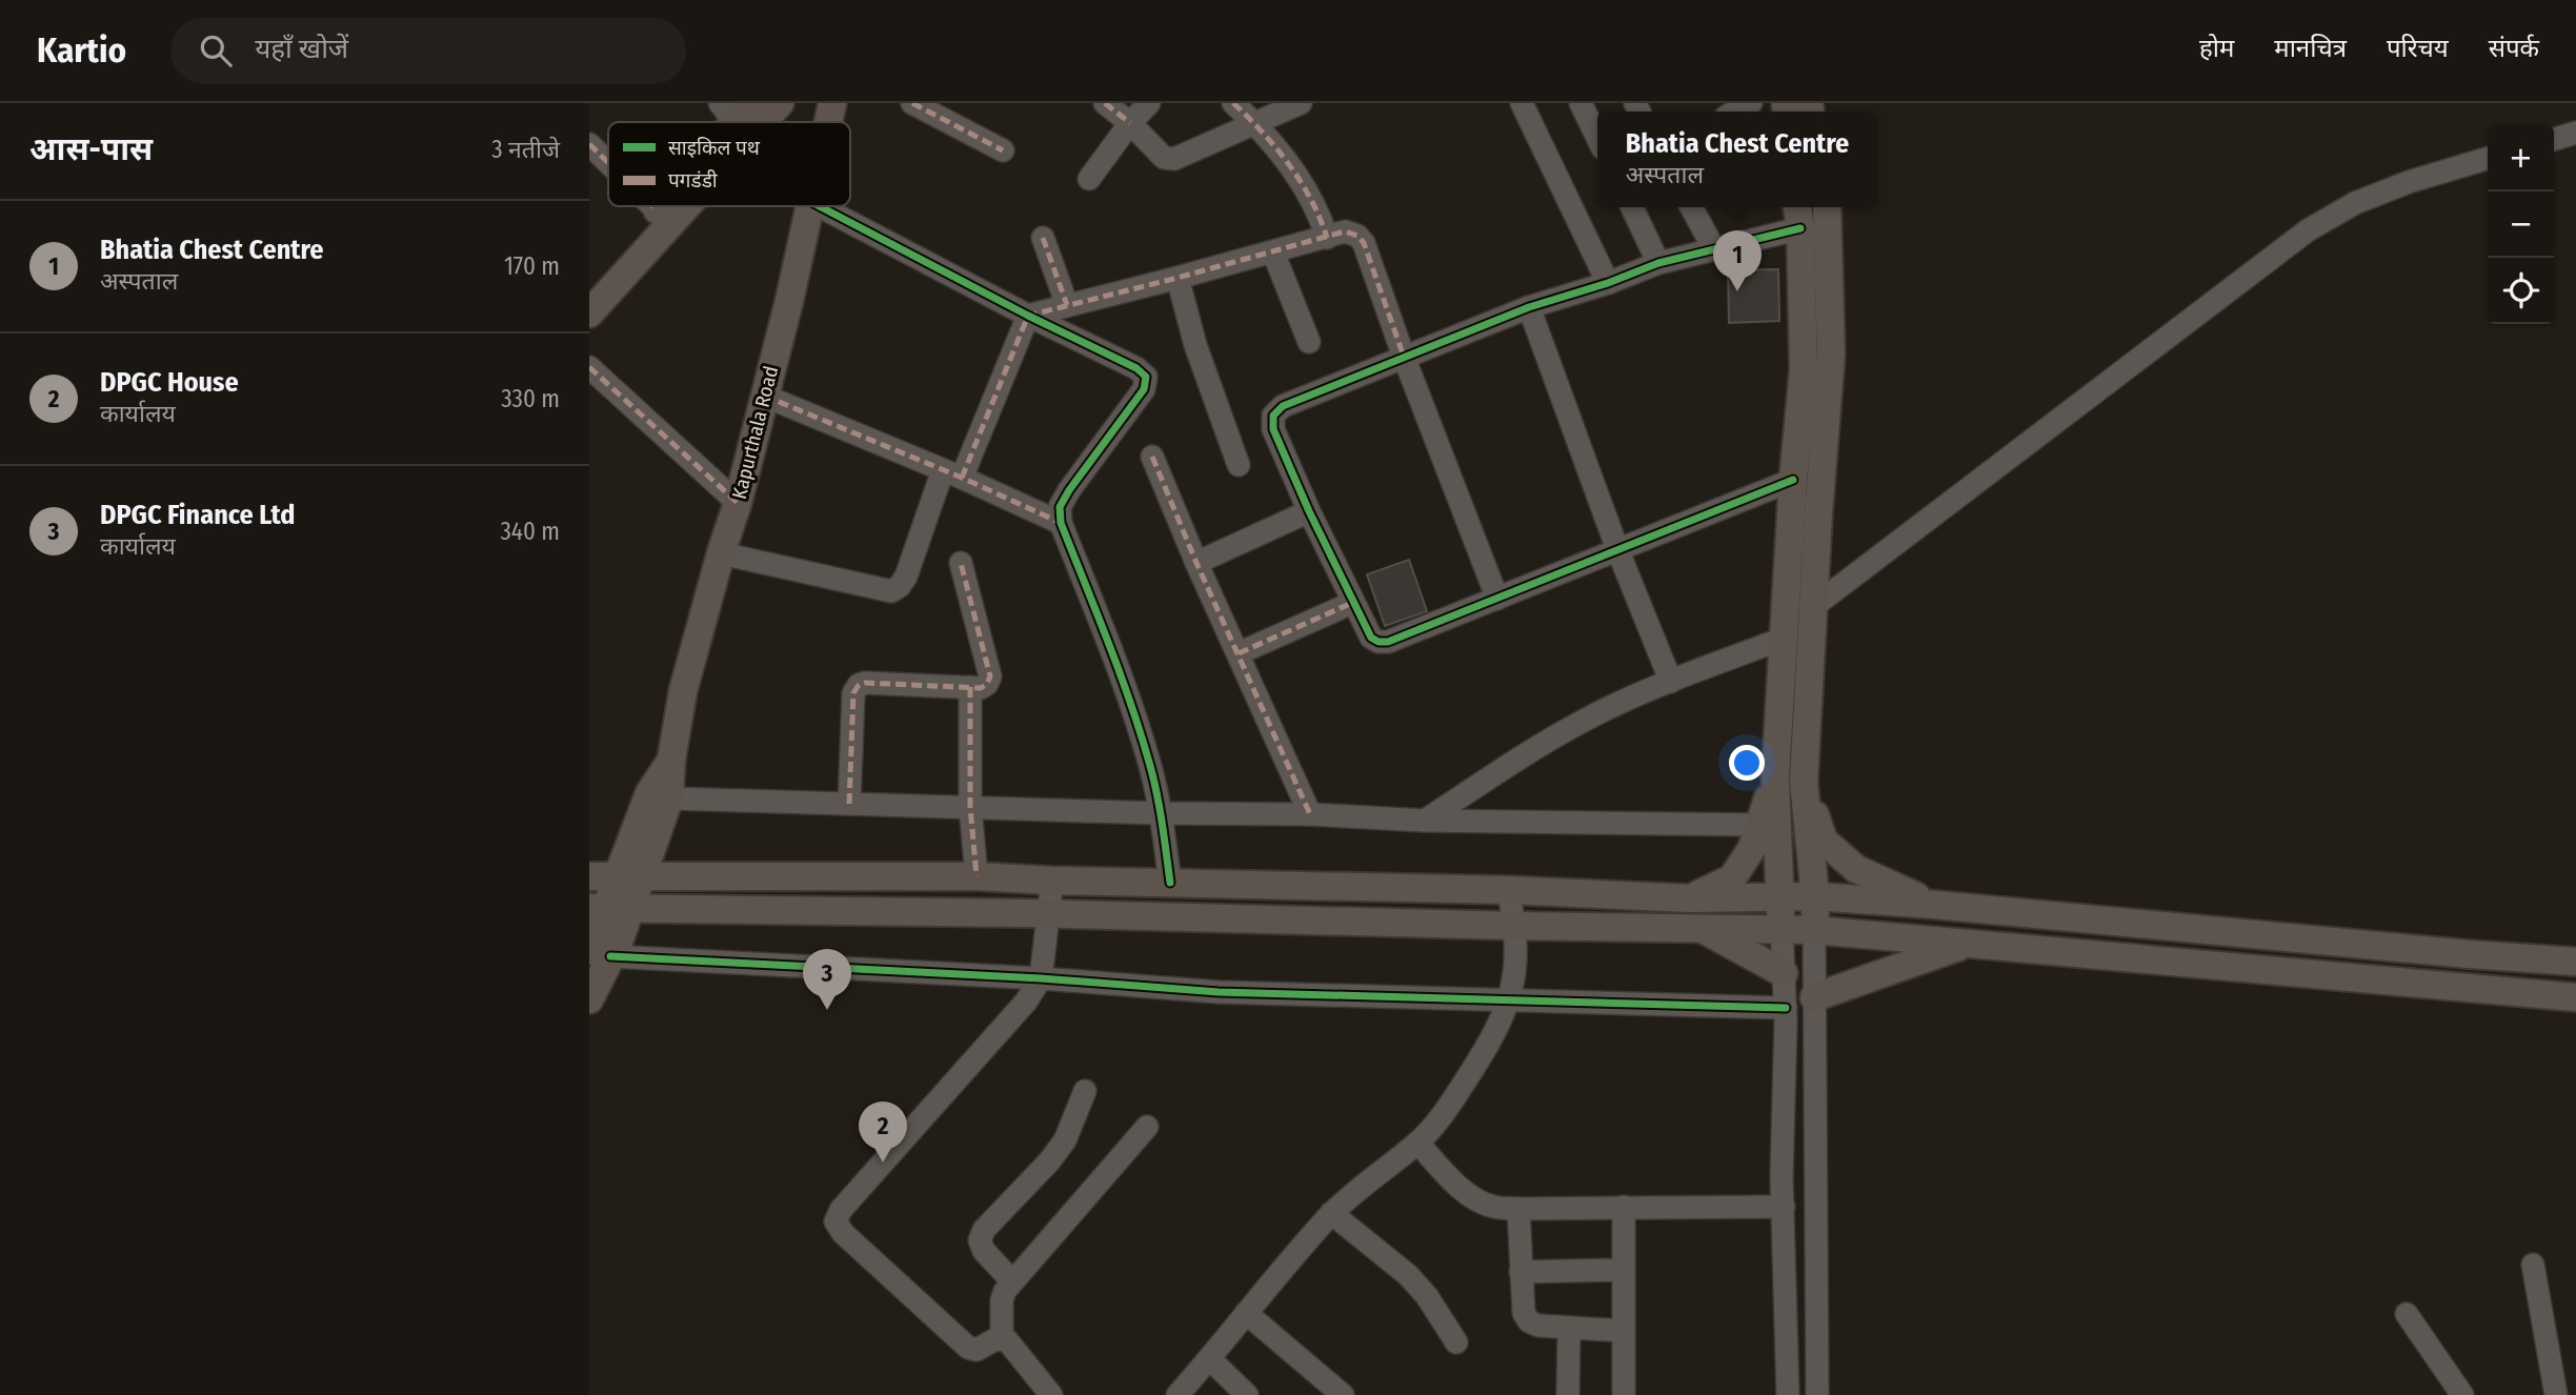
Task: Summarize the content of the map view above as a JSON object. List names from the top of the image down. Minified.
{"streets":{"main road":["Kapurthala Road"]},"legend":["साइकिल पथ","पगडंडी"],"page":{"header":"Kartio","search":"यहाँ खोजें","nav":["होम","मानचित्र","परिचय","संपर्क"],"heading":["आस-पास","3 नतीजे"],"popup":["Bhatia Chest Centre","अस्पताल"],"map_buttons":["+","−"],"list":[{"mark":"1","name":"Bhatia Chest Centre","note":"अस्पताल","value":"170 m"},{"mark":"2","name":"DPGC House","note":"कार्यालय","value":"330 m"},{"mark":"3","name":"DPGC Finance Ltd","note":"कार्यालय","value":"340 m"}],"pins":["1","3","2"]}}
